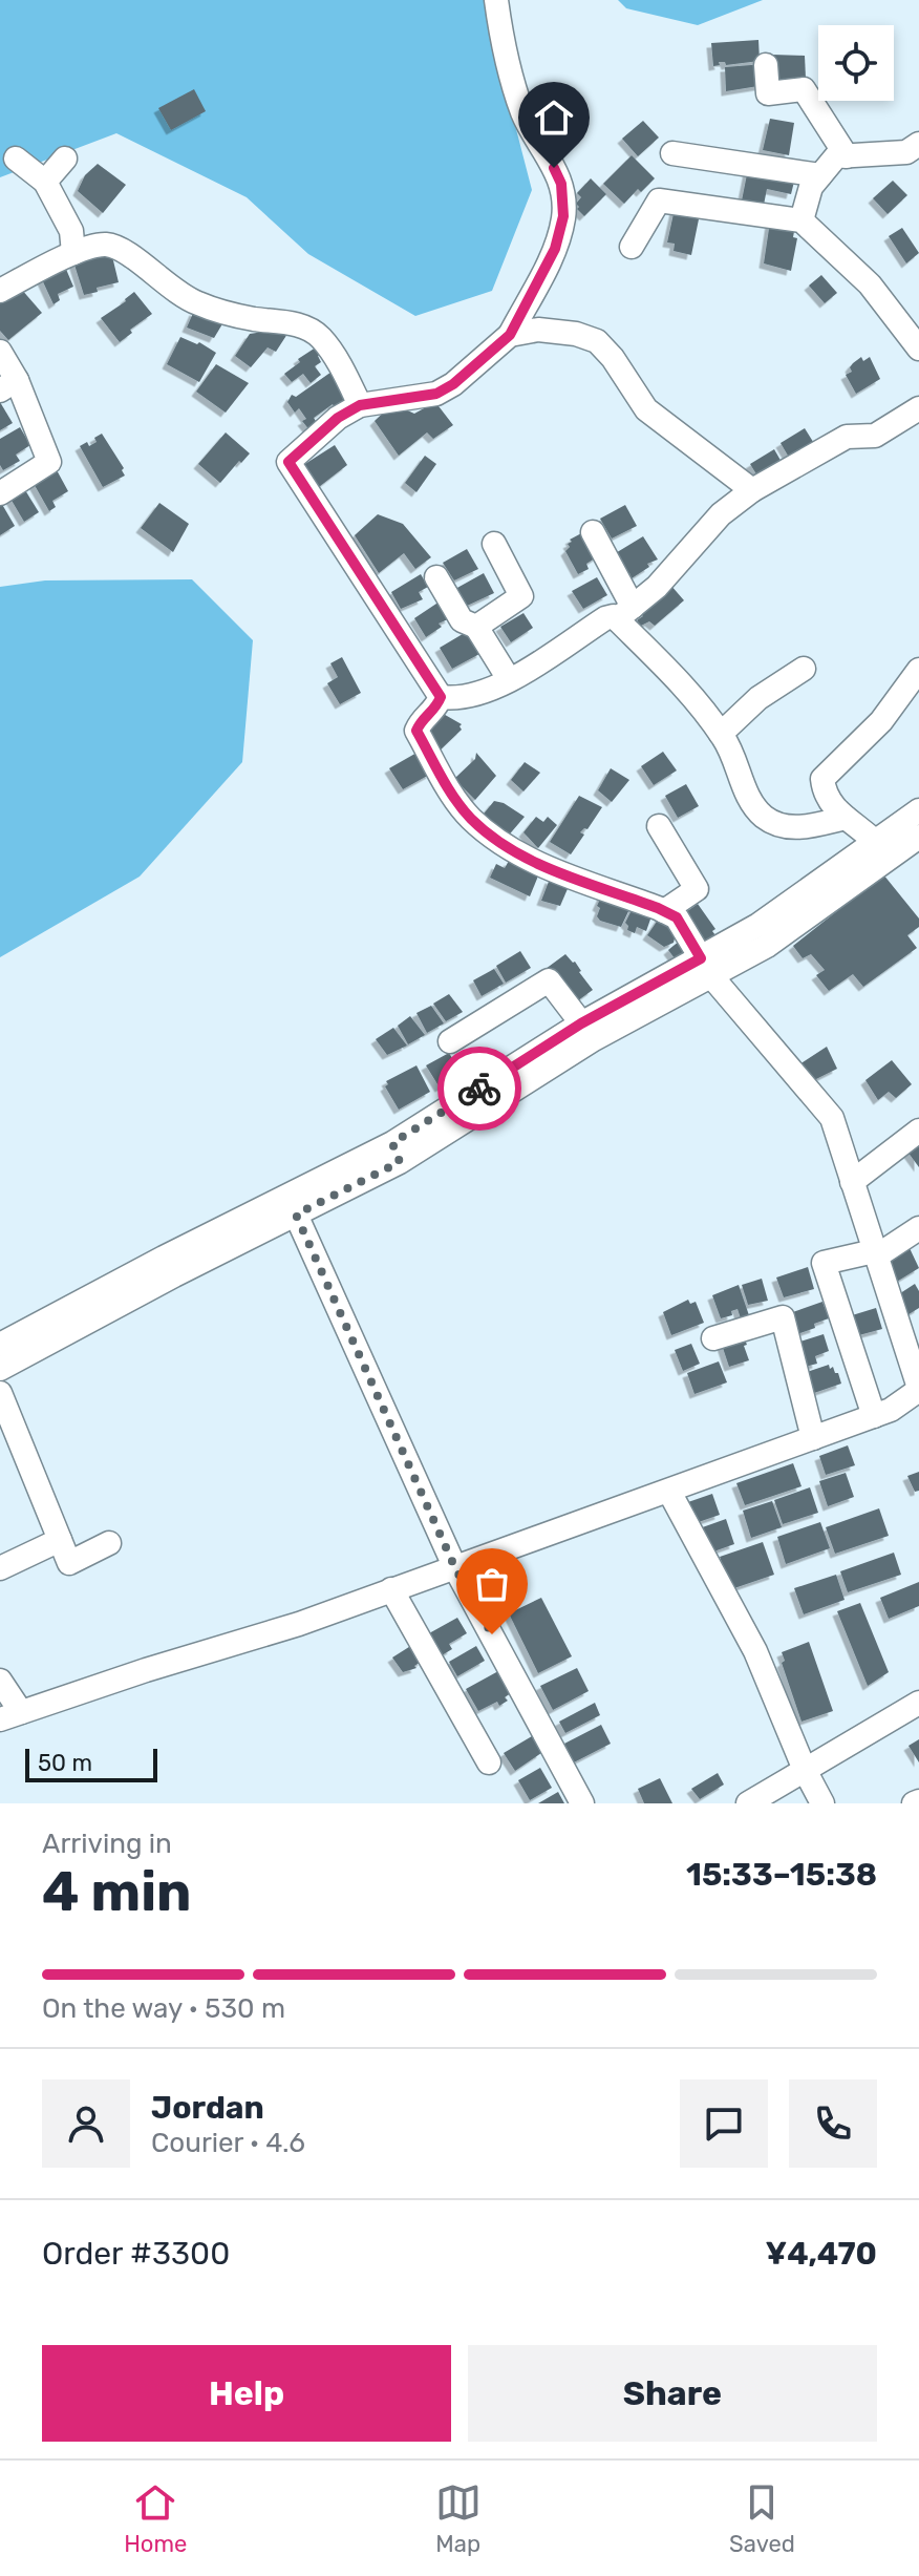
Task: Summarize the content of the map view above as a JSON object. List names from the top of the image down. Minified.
{"scale_bar":"50 m","page":{"scale":"50 m","heading":["4 min","Arriving in","15:33–15:38"],"panel":["Jordan","Courier · 4.6","Order #3300","¥4,470"],"bar":"On the way · 530 m","buttons":["Help","Share"],"tabs":["Home","Map","Saved"]}}
